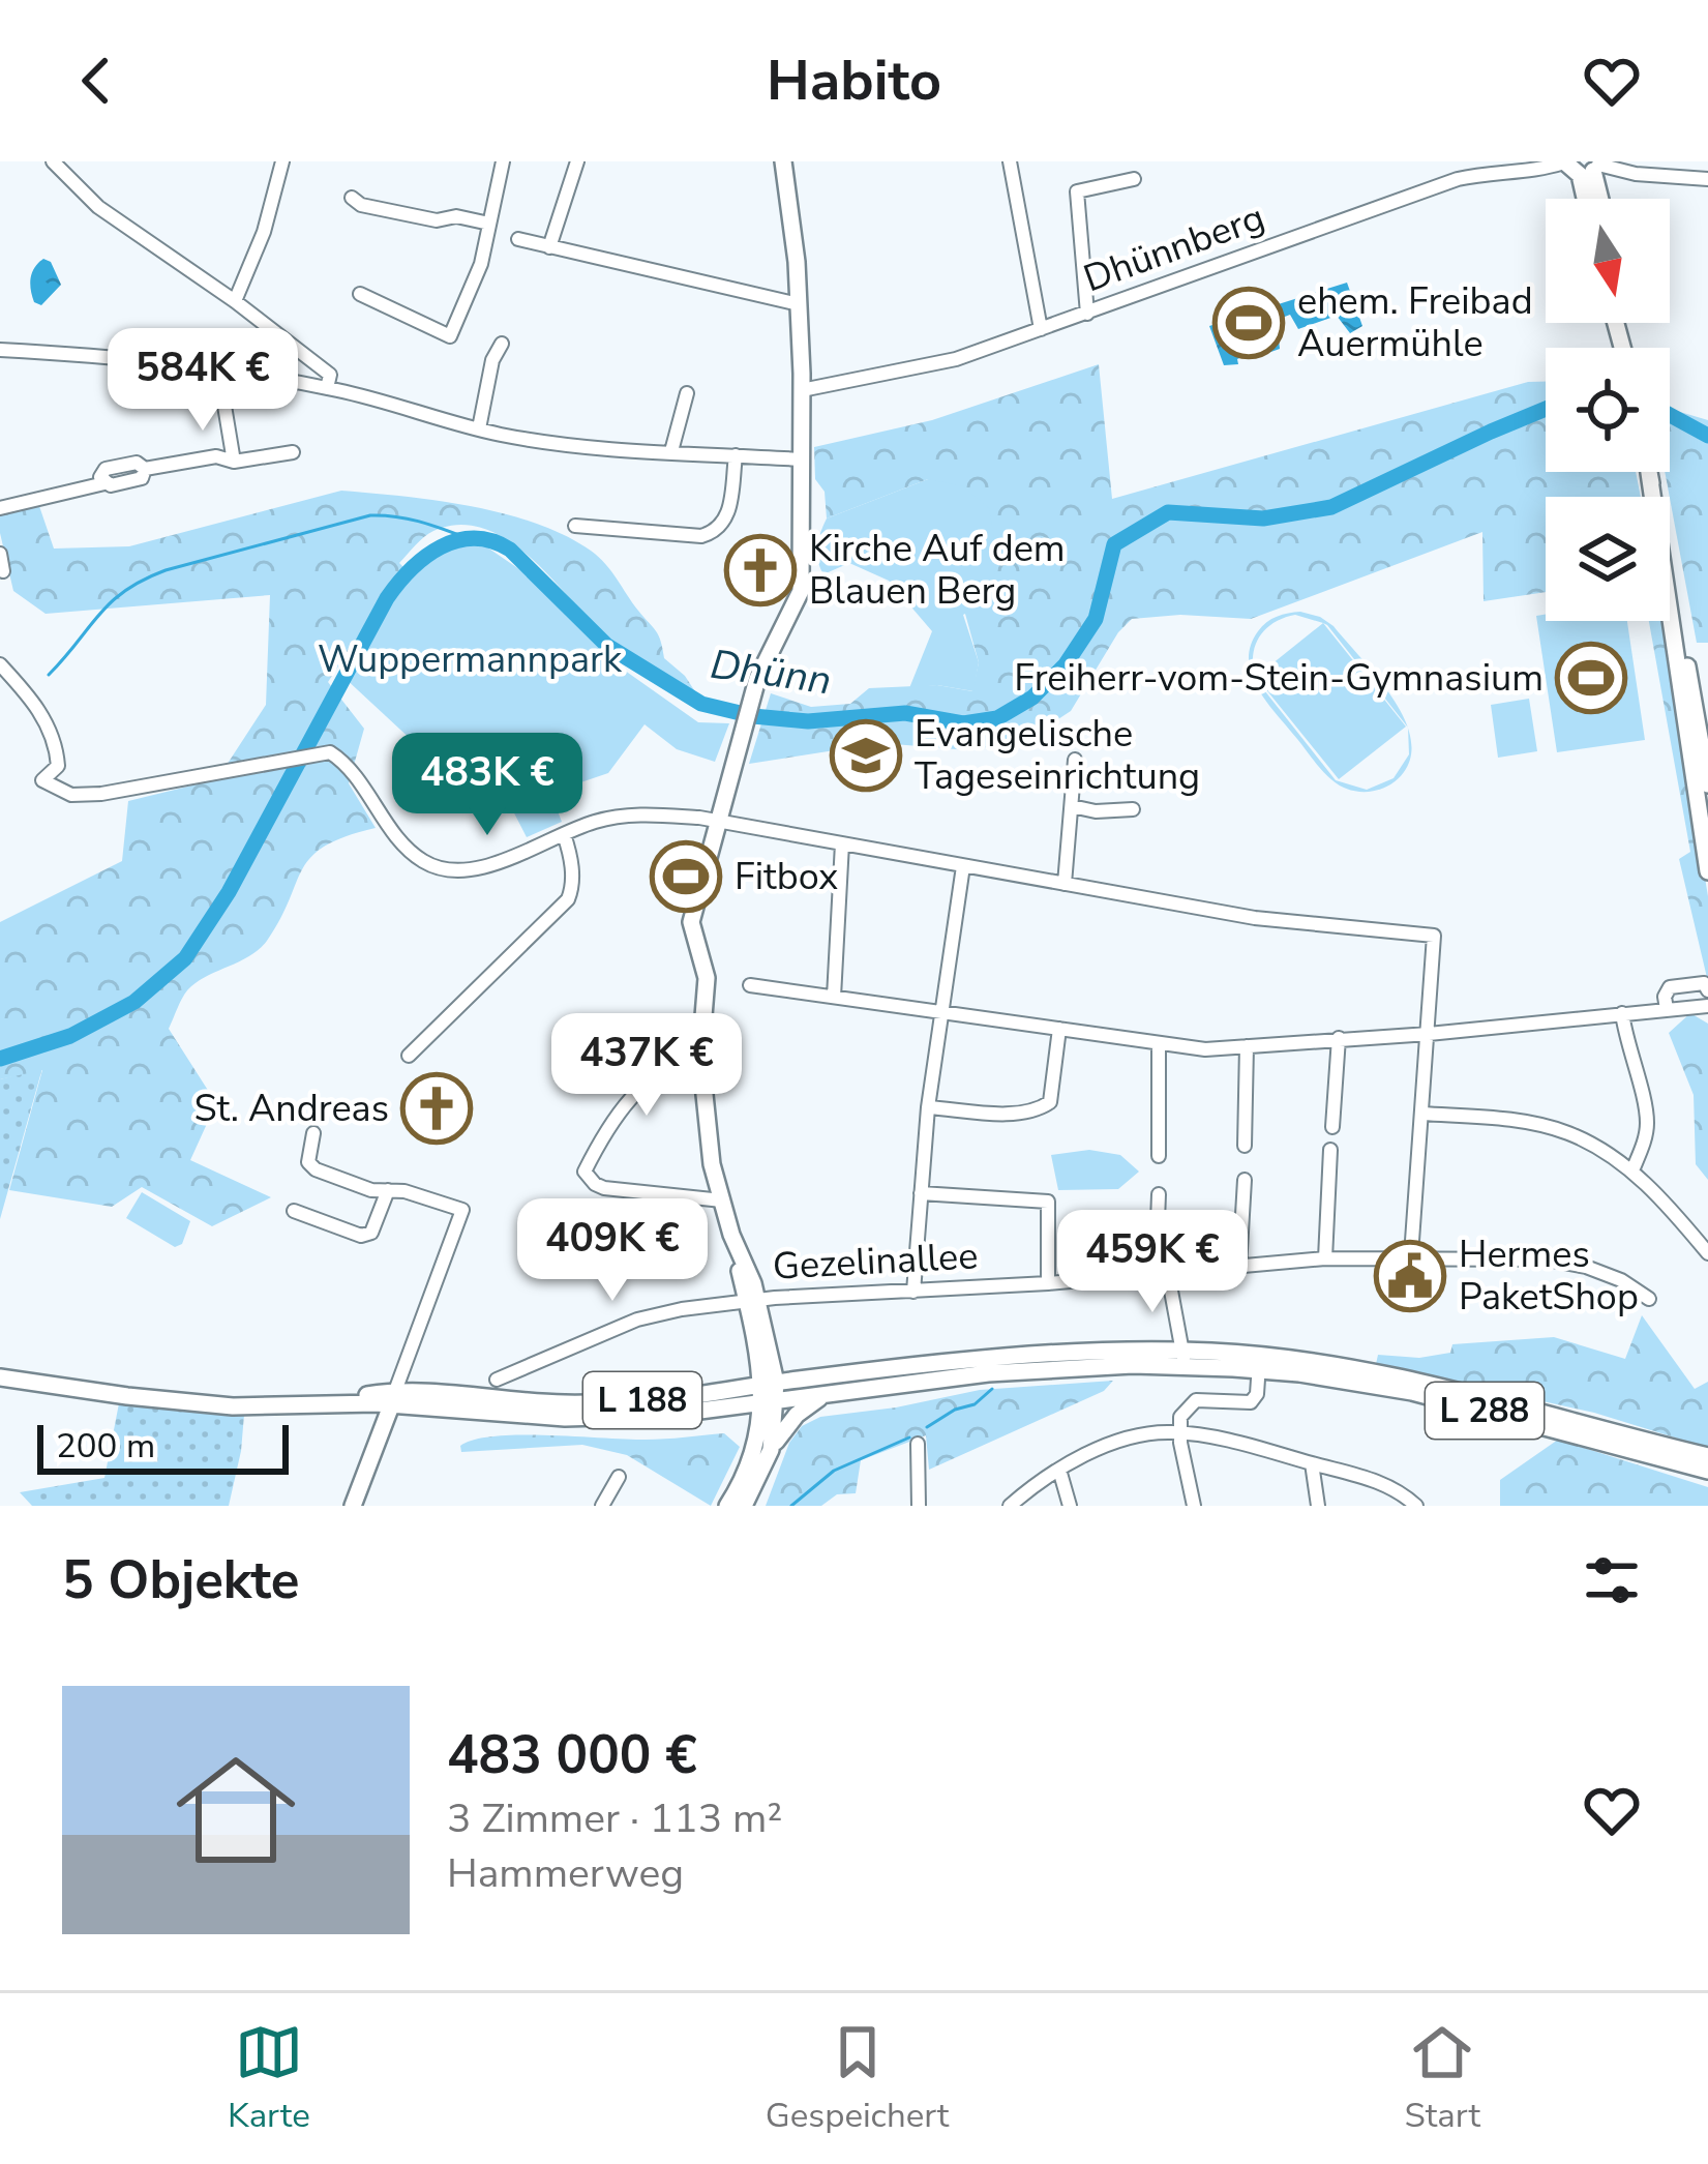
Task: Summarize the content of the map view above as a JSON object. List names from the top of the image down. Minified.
{"streets":{"main road":["Dhünnberg","L 188","L 288"],"street":["Gezelinallee"]},"crossings":[["L 188","L 288"]],"water":["Dhünn"],"parks":["Wuppermannpark"],"places":{"sports":["ehem. Freibad Auermühle","Freiherr-vom-Stein-Gymnasium","Fitbox"],"church":["Kirche Auf dem Blauen Berg","St. Andreas"],"school or university":["Evangelische Tageseinrichtung"],"public building":["Hermes PaketShop"]},"scale_bar":"200 m","north":"bottom","page":{"header":"Habito","price":["584K €","483K €","437K €","409K €","459K €"],"scale":"200 m","heading":"5 Objekte","list":[{"name":"483 000 €","note":"3 Zimmer · 113 m² · Hammerweg"}],"tabs":["Karte","Gespeichert","Start"]}}
